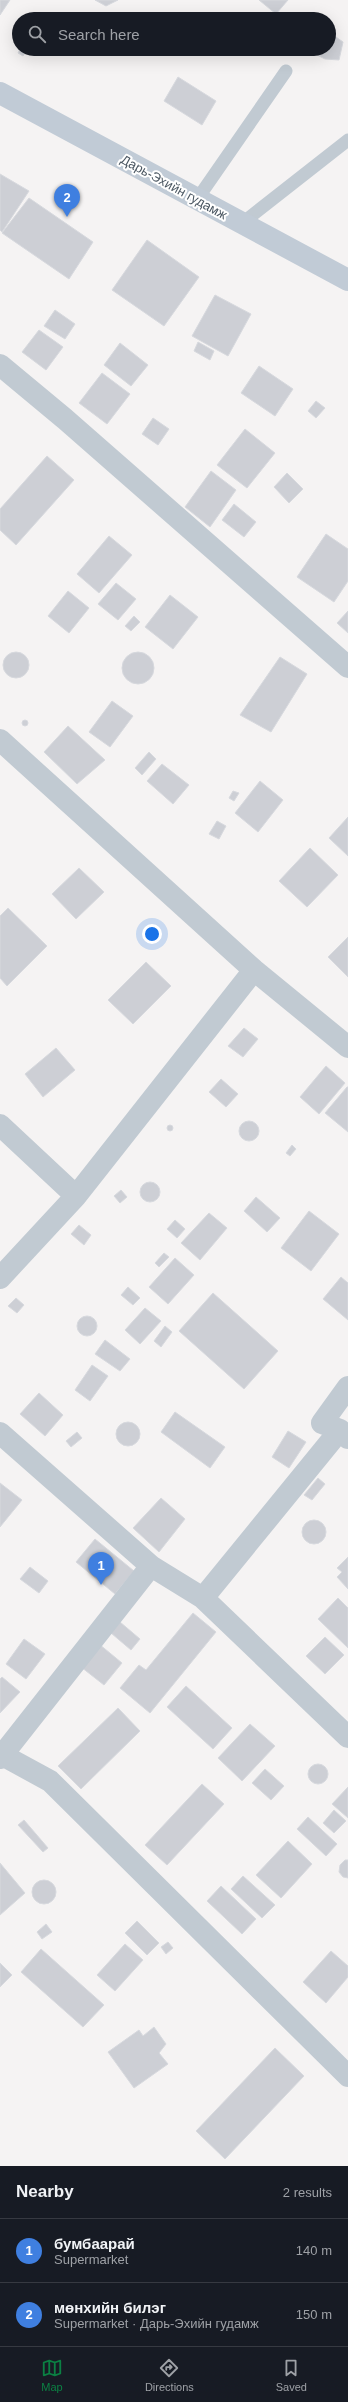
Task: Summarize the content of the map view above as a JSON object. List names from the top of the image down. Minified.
{"streets":{"main road":["Дарь-Эхийн гудамж"]},"page":{"search":"Search here","pins":["2","1"],"heading":["Nearby","2 results"],"list":[{"mark":"1","name":"бумбаарай","note":"Supermarket","value":"140 m"},{"mark":"2","name":"мөнхийн билэг","note":"Supermarket · Дарь-Эхийн гудамж","value":"150 m"}],"nav":["Map","Directions","Saved"]}}
